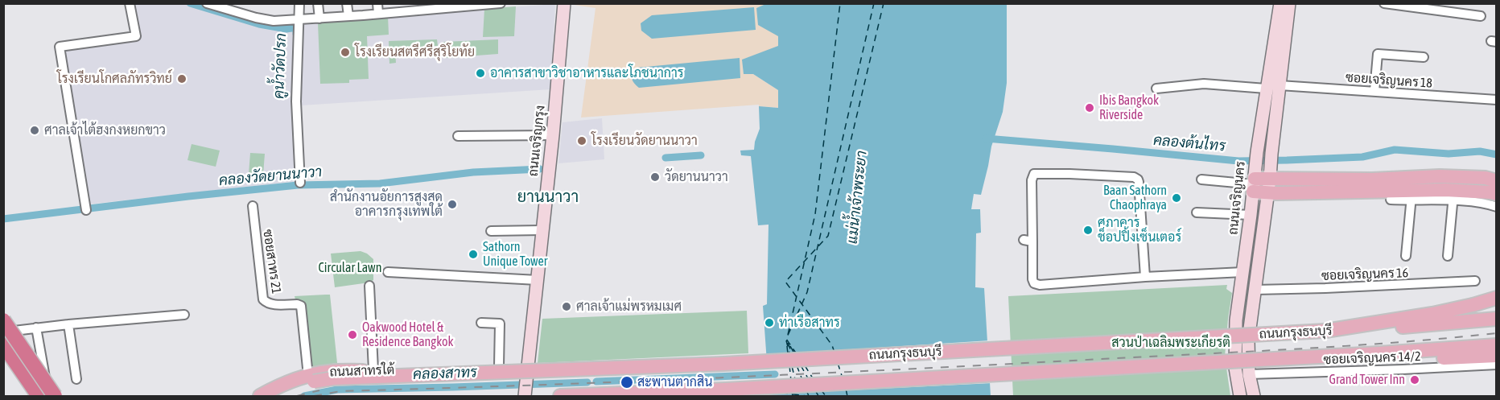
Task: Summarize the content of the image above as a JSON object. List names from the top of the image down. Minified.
{"streets":{"main road":["ถนนเจริญกรุง","ถนนเจริญนคร","ถนนกรุงธนบุรี","ถนนสาทรใต้"],"street":["ซอยเจริญนคร 18","ซอยสาทร 21","ซอยเจริญนคร 16","ซอยเจริญนคร 14/2"]},"crossings":[["ถนนเจริญกรุง","ถนนสาทรใต้"],["ซอยสาทร 21","ถนนกรุงธนบุรี"],["ซอยสาทร 21","ถนนสาทรใต้"],["ถนนกรุงธนบุรี","ถนนสาทรใต้"]],"districts":["ยานนาวา"],"water":["คูน้ำวัดปรก","คลองต้นไทร","คลองวัดยานนาวา","แม่น้ำเจ้าพระยา","คลองสาทร"],"parks":["Circular Lawn","สวนป่าเฉลิมพระเกียรติ"],"places":["โรงเรียนสตรีศรีสุริโยทัย","อาคารสาขาวิชาอาหารและโภชนาการ","โรงเรียนโกศลภัทรวิทย์","Ibis Bangkok Riverside","ศาลเจ้าไต้ฮงกงหยกขาว","โรงเรียนวัดยานนาวา","วัดยานนาวา","Baan Sathorn Chaophraya","สำนักงานอัยการสูงสุด อาคารกรุงเทพใต้","ศุภาคาร ช็อปปิ้งเซ็นเตอร์","Sathorn Unique Tower","ศาลเจ้าแม่พรหมเมศ","ท่าเรือสาทร","Oakwood Hotel & Residence Bangkok","Grand Tower Inn","สะพานตากสิน"]}
